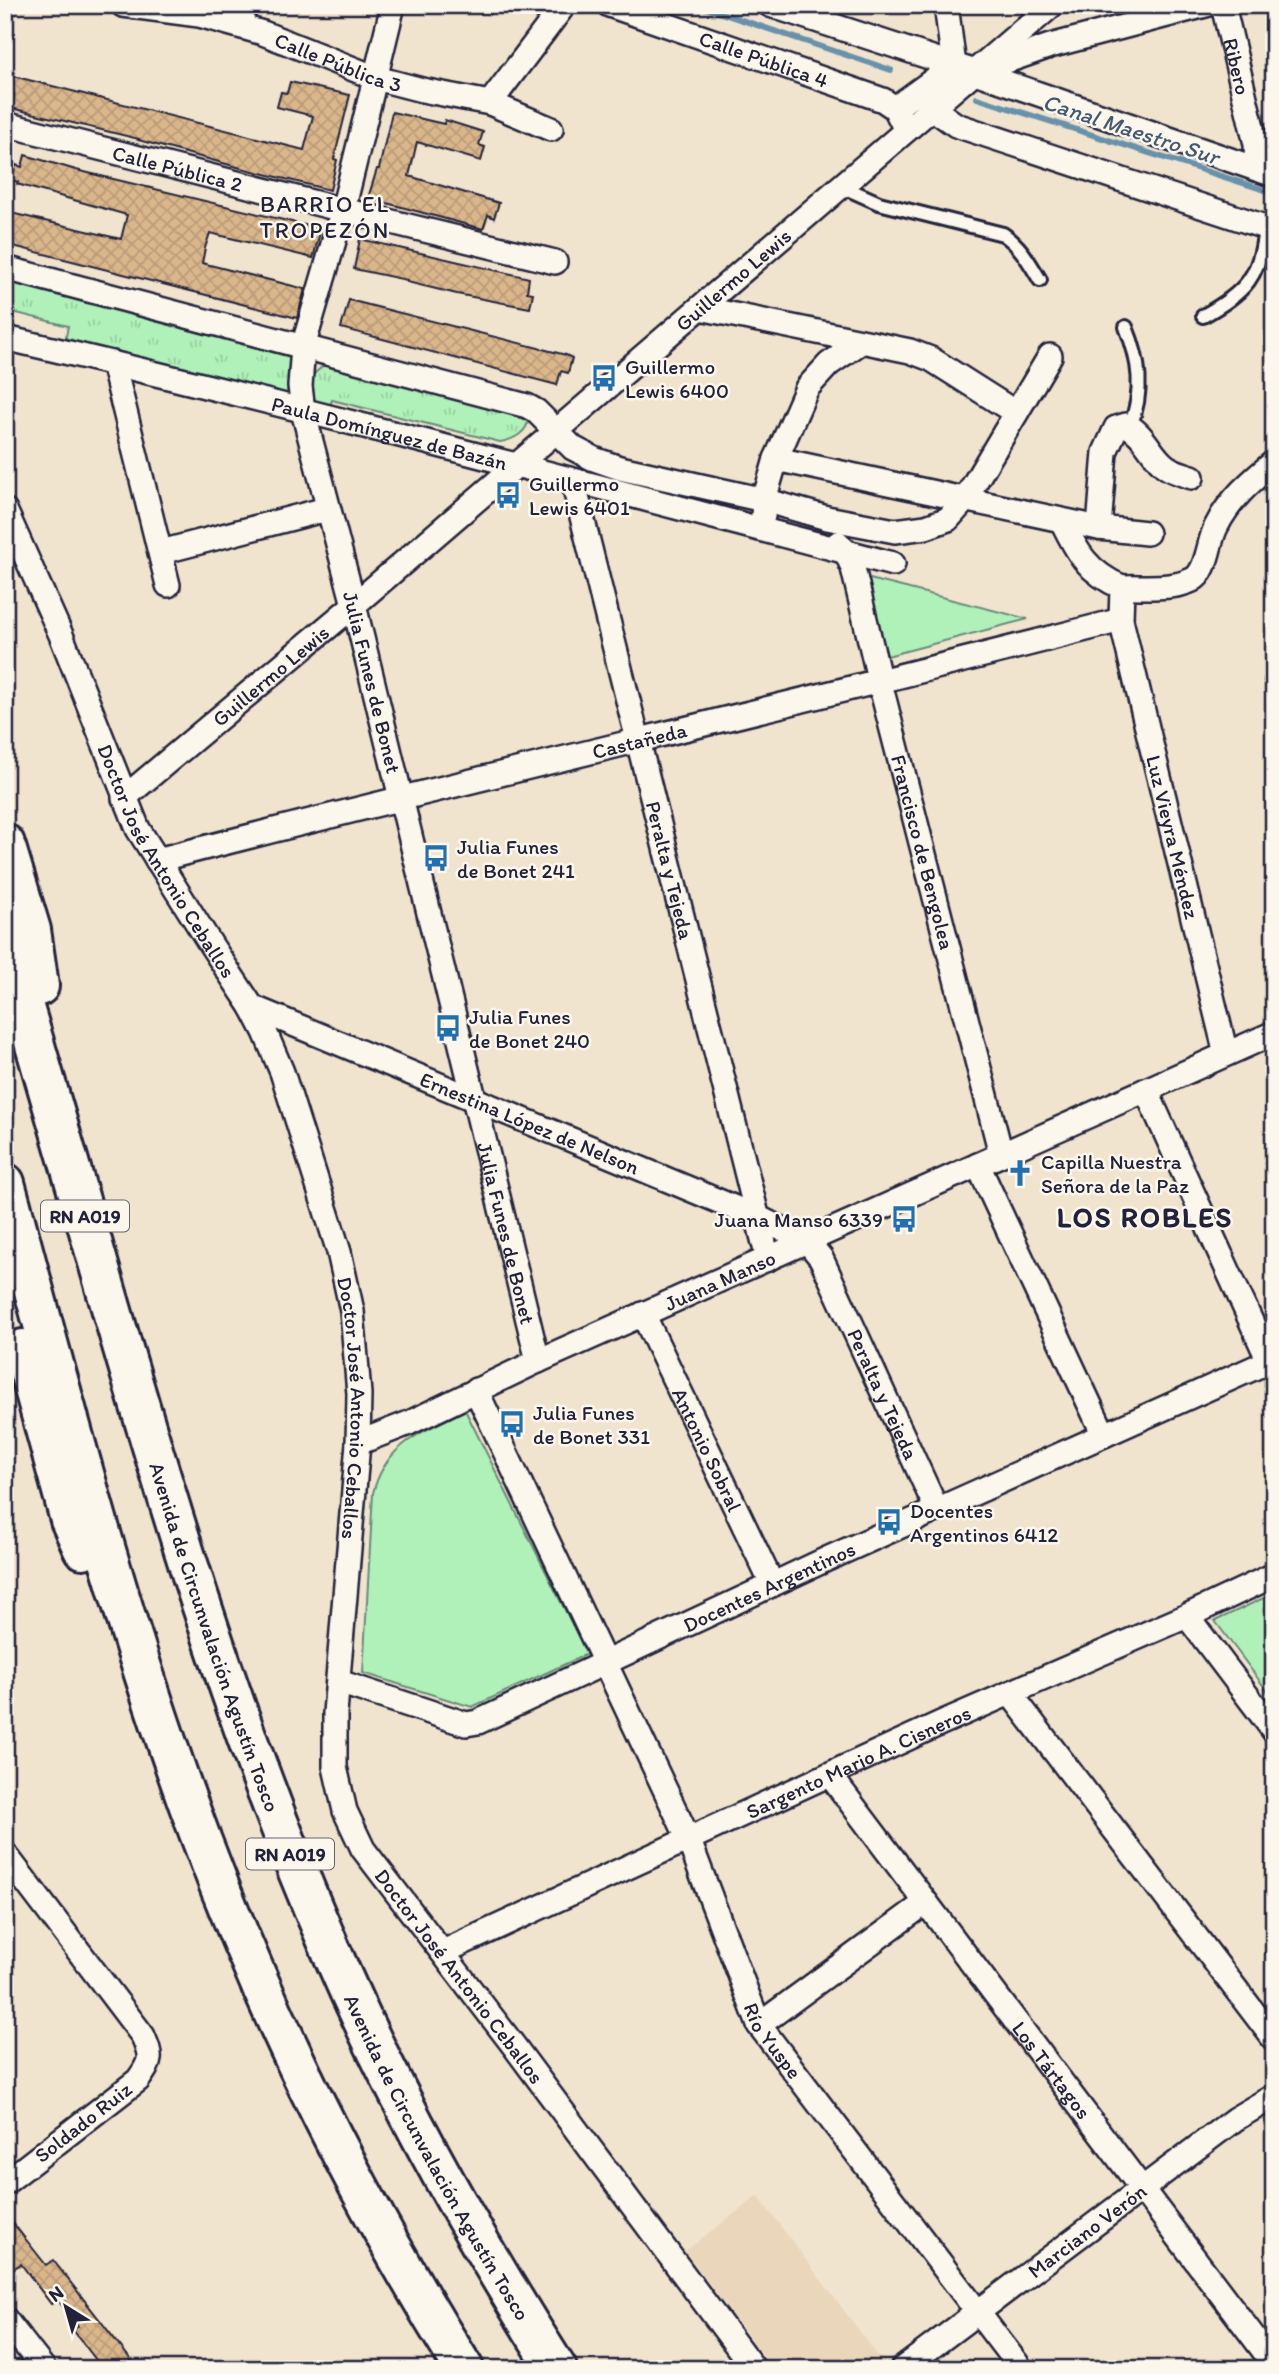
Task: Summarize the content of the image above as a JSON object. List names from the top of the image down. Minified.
{"streets":{"highway":["RN A019","Avenida de Circunvalación Agustín Tosco"],"street":["Calle Pública 4","Calle Pública 3","Ribero","Calle Pública 2","Guillermo Lewis","Paula Domínguez de Bazán","Julia Funes de Bonet","Castañeda","Luz Vieyra Méndez","Francisco de Bengolea","Doctor José Antonio Ceballos","Peralta y Tejeda","Ernestina López de Nelson","Juana Manso","Antonio Sobral","Docentes Argentinos","Sargento Mario A. Cisneros","Río Yuspe","Los Tártagos","Soldado Ruiz","Marciano Verón"]},"crossings":[["Calle Pública 3","Julia Funes de Bonet"],["Calle Pública 2","Julia Funes de Bonet"],["Guillermo Lewis","Paula Domínguez de Bazán"],["Guillermo Lewis","Julia Funes de Bonet"],["Guillermo Lewis","Doctor José Antonio Ceballos"],["Paula Domínguez de Bazán","Julia Funes de Bonet"],["Paula Domínguez de Bazán","Francisco de Bengolea"],["Paula Domínguez de Bazán","Peralta y Tejeda"],["Julia Funes de Bonet","Castañeda"],["Julia Funes de Bonet","Ernestina López de Nelson"],["Julia Funes de Bonet","Juana Manso"],["Castañeda","Luz Vieyra Méndez"],["Castañeda","Francisco de Bengolea"],["Castañeda","Doctor José Antonio Ceballos"],["Castañeda","Peralta y Tejeda"],["Luz Vieyra Méndez","Juana Manso"],["Francisco de Bengolea","Juana Manso"],["Doctor José Antonio Ceballos","Ernestina López de Nelson"],["Doctor José Antonio Ceballos","Juana Manso"],["Doctor José Antonio Ceballos","Docentes Argentinos"],["Doctor José Antonio Ceballos","Sargento Mario A. Cisneros"],["Peralta y Tejeda","Ernestina López de Nelson"],["Peralta y Tejeda","Juana Manso"],["Peralta y Tejeda","Docentes Argentinos"],["Ernestina López de Nelson","Juana Manso"],["Juana Manso","Antonio Sobral"],["Antonio Sobral","Docentes Argentinos"],["Docentes Argentinos","Río Yuspe"],["Sargento Mario A. Cisneros","Río Yuspe"],["Sargento Mario A. Cisneros","Los Tártagos"],["Río Yuspe","Marciano Verón"],["Los Tártagos","Marciano Verón"]],"districts":["BARRIO EL TROPEZÓN","LOS ROBLES"],"water":["Canal Maestro Sur"],"places":{"bus stop":["Guillermo Lewis 6400","Guillermo Lewis 6401","Julia Funes de Bonet 241","Julia Funes de Bonet 240","Juana Manso 6339","Julia Funes de Bonet 331","Docentes Argentinos 6412"],"church":["Capilla Nuestra Señora de la Paz"]},"north":"top left"}
